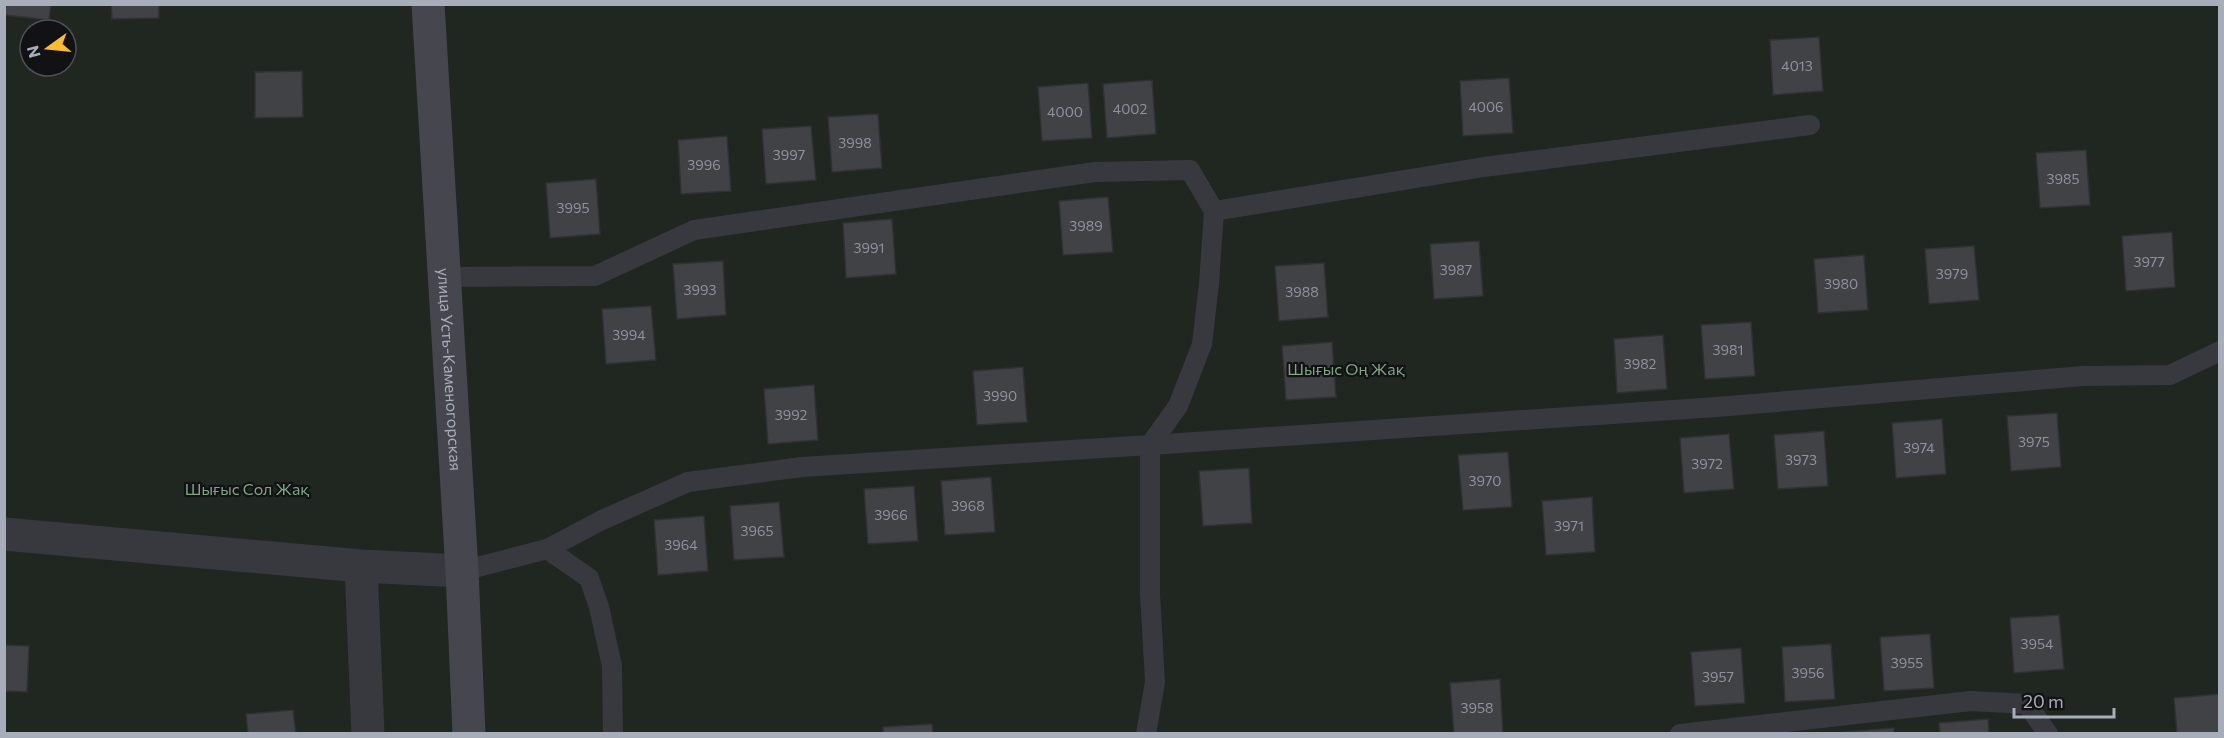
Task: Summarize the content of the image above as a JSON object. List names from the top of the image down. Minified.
{"streets":{"street":["улица Усть-Каменогорская"]},"parks":["Шығыс Оң Жақ","Шығыс Сол Жақ"],"house_numbers":["4013","4006","4002","4000","3998","3997","3996","3985","3995","3989","3991","3977","3987","3979","3980","3993","3988","3994","3981","3982","3990","3992","3975","3974","3973","3972","3970","3968","3966","3971","3965","3964","3954","3955","3956","3957","3958"],"scale_bar":"20 m","north":"left"}
